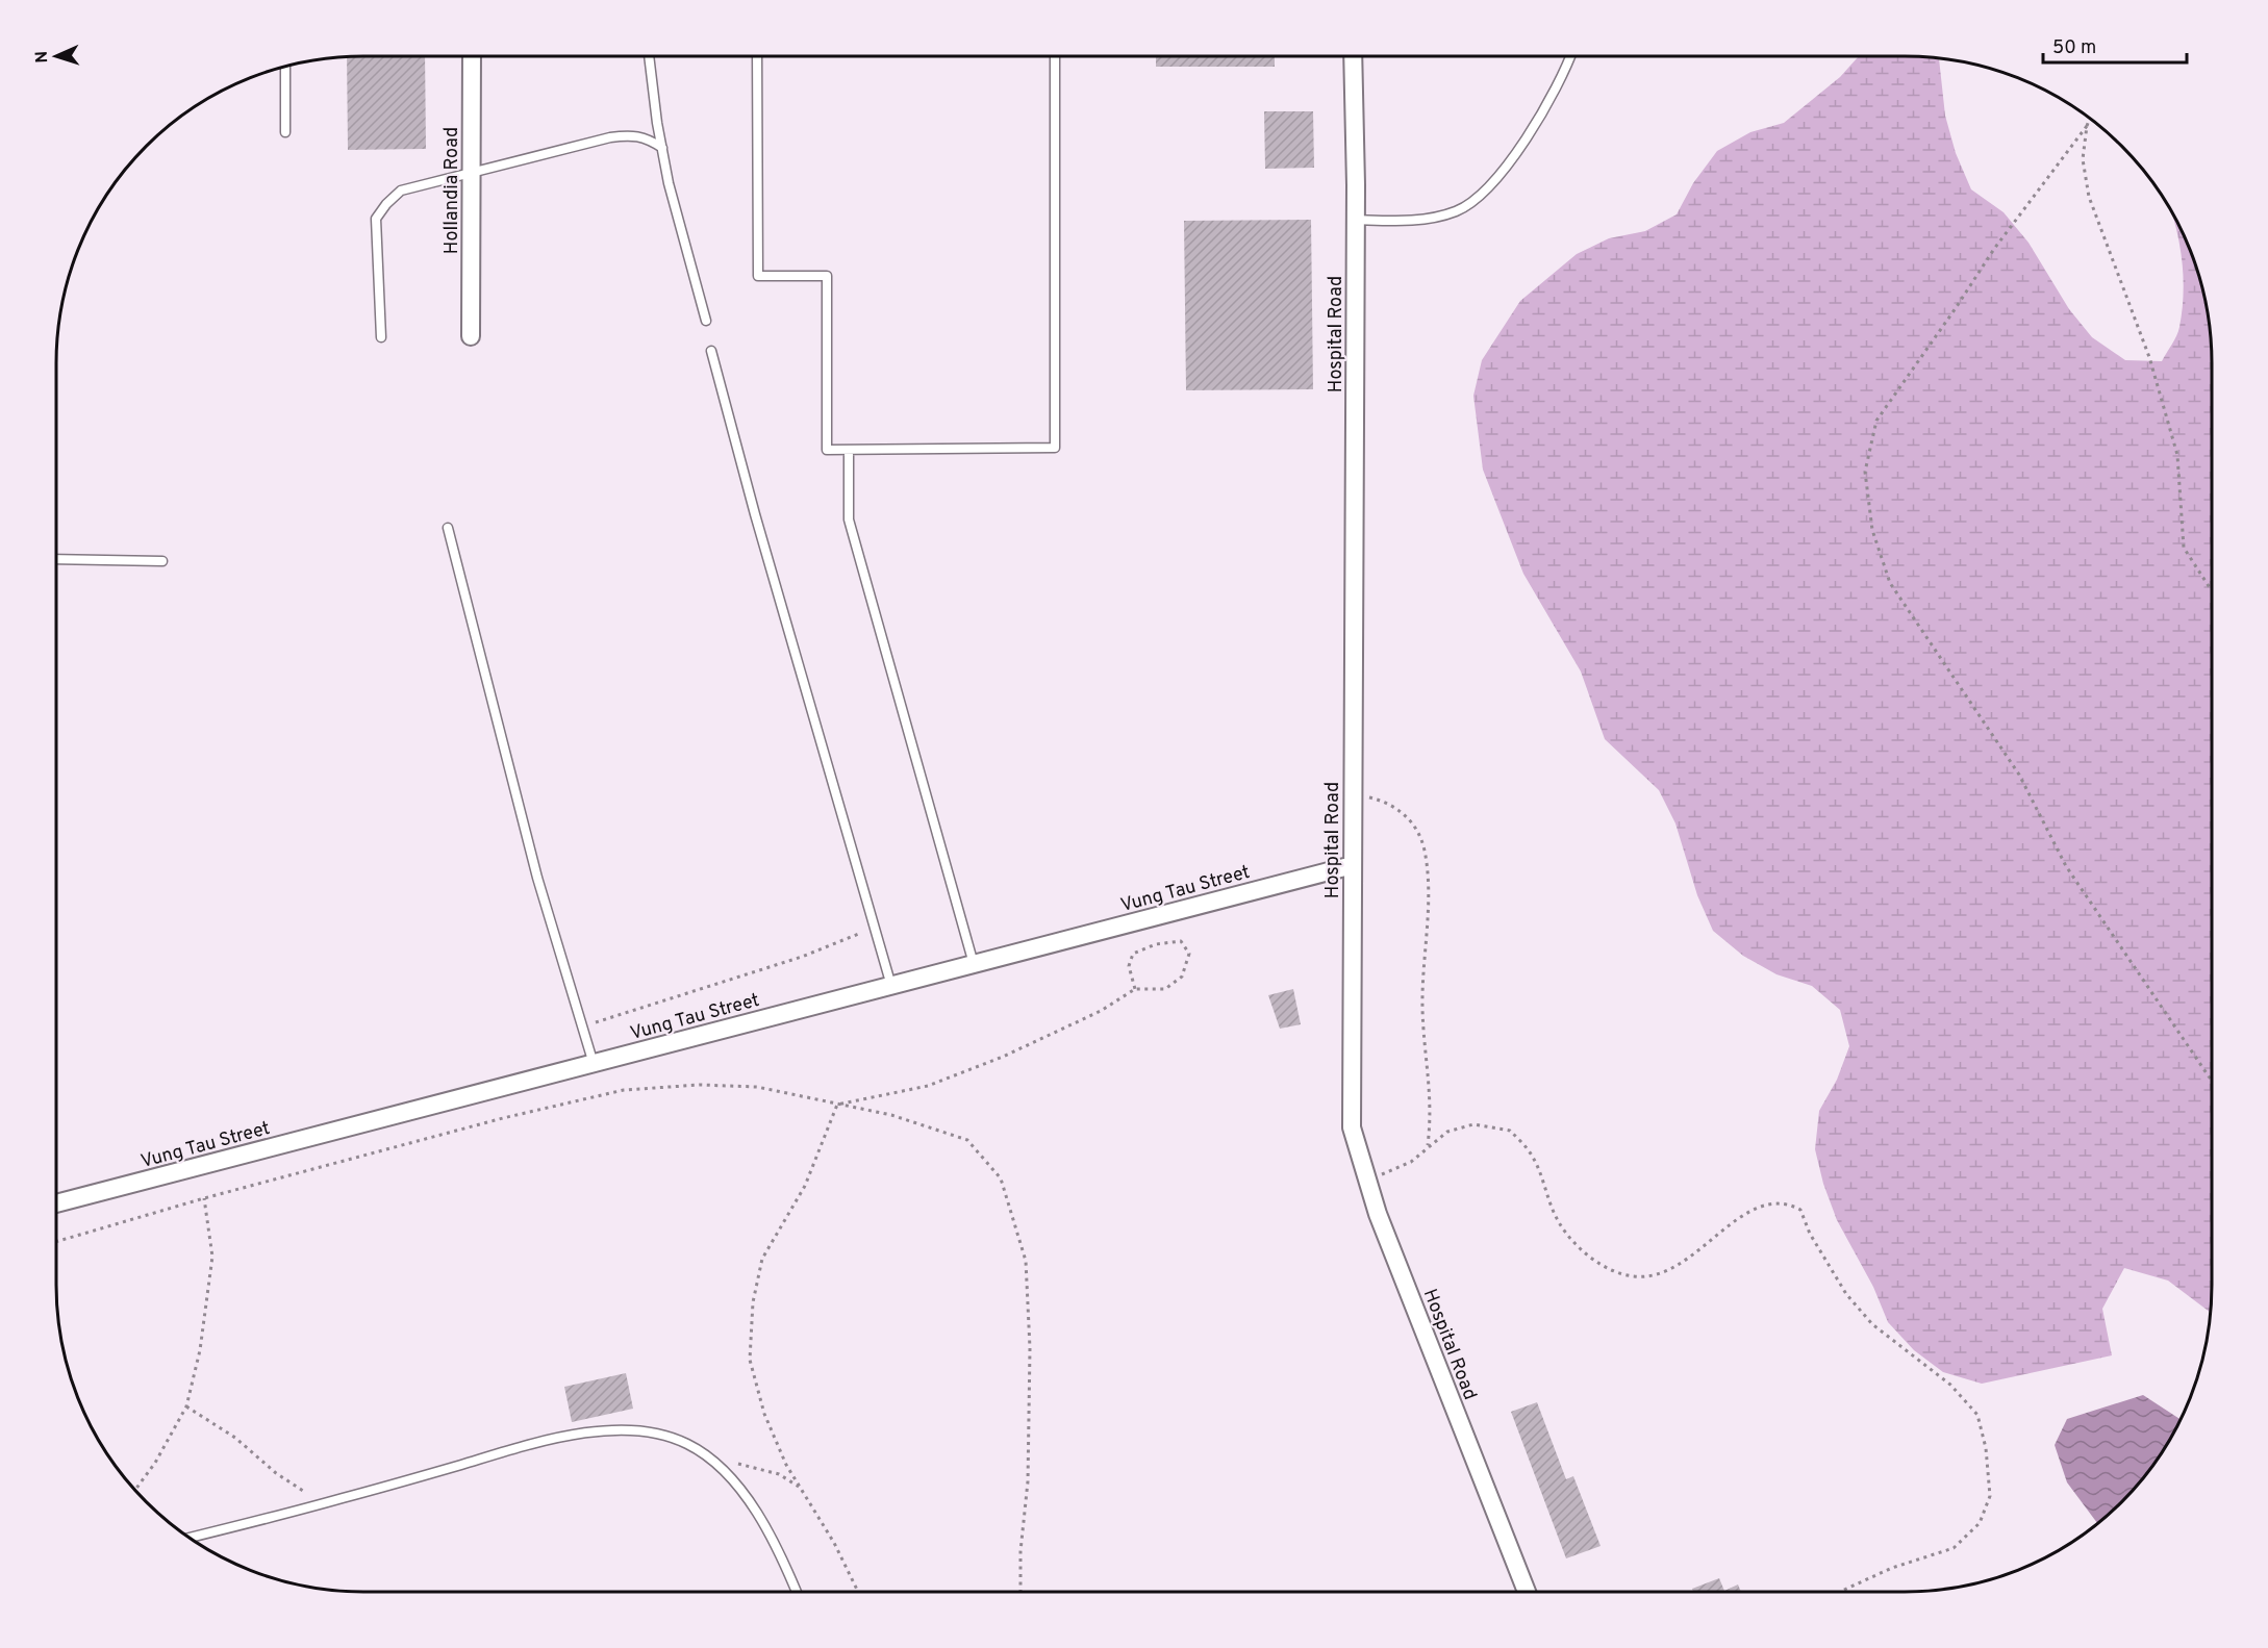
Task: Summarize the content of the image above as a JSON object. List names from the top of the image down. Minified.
{"streets":{"street":["Hollandia Road","Hospital Road","Vung Tau Street"]},"crossings":[["Hospital Road","Vung Tau Street"]],"scale_bar":"50 m","north":"left"}
